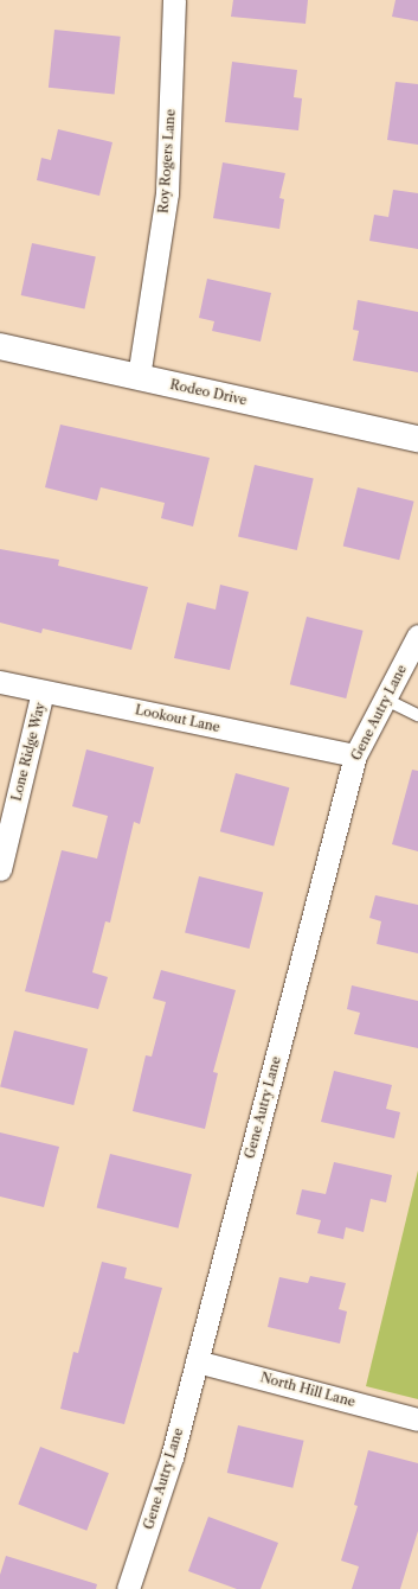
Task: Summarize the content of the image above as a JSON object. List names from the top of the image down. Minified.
{"streets":{"street":["Roy Rogers Lane","Rodeo Drive","Gene Autry Lane","Lookout Lane","Lone Ridge Way","North Hill Lane"]},"crossings":[["Roy Rogers Lane","Rodeo Drive"],["Gene Autry Lane","Lookout Lane"],["Gene Autry Lane","North Hill Lane"],["Lookout Lane","Lone Ridge Way"]]}
